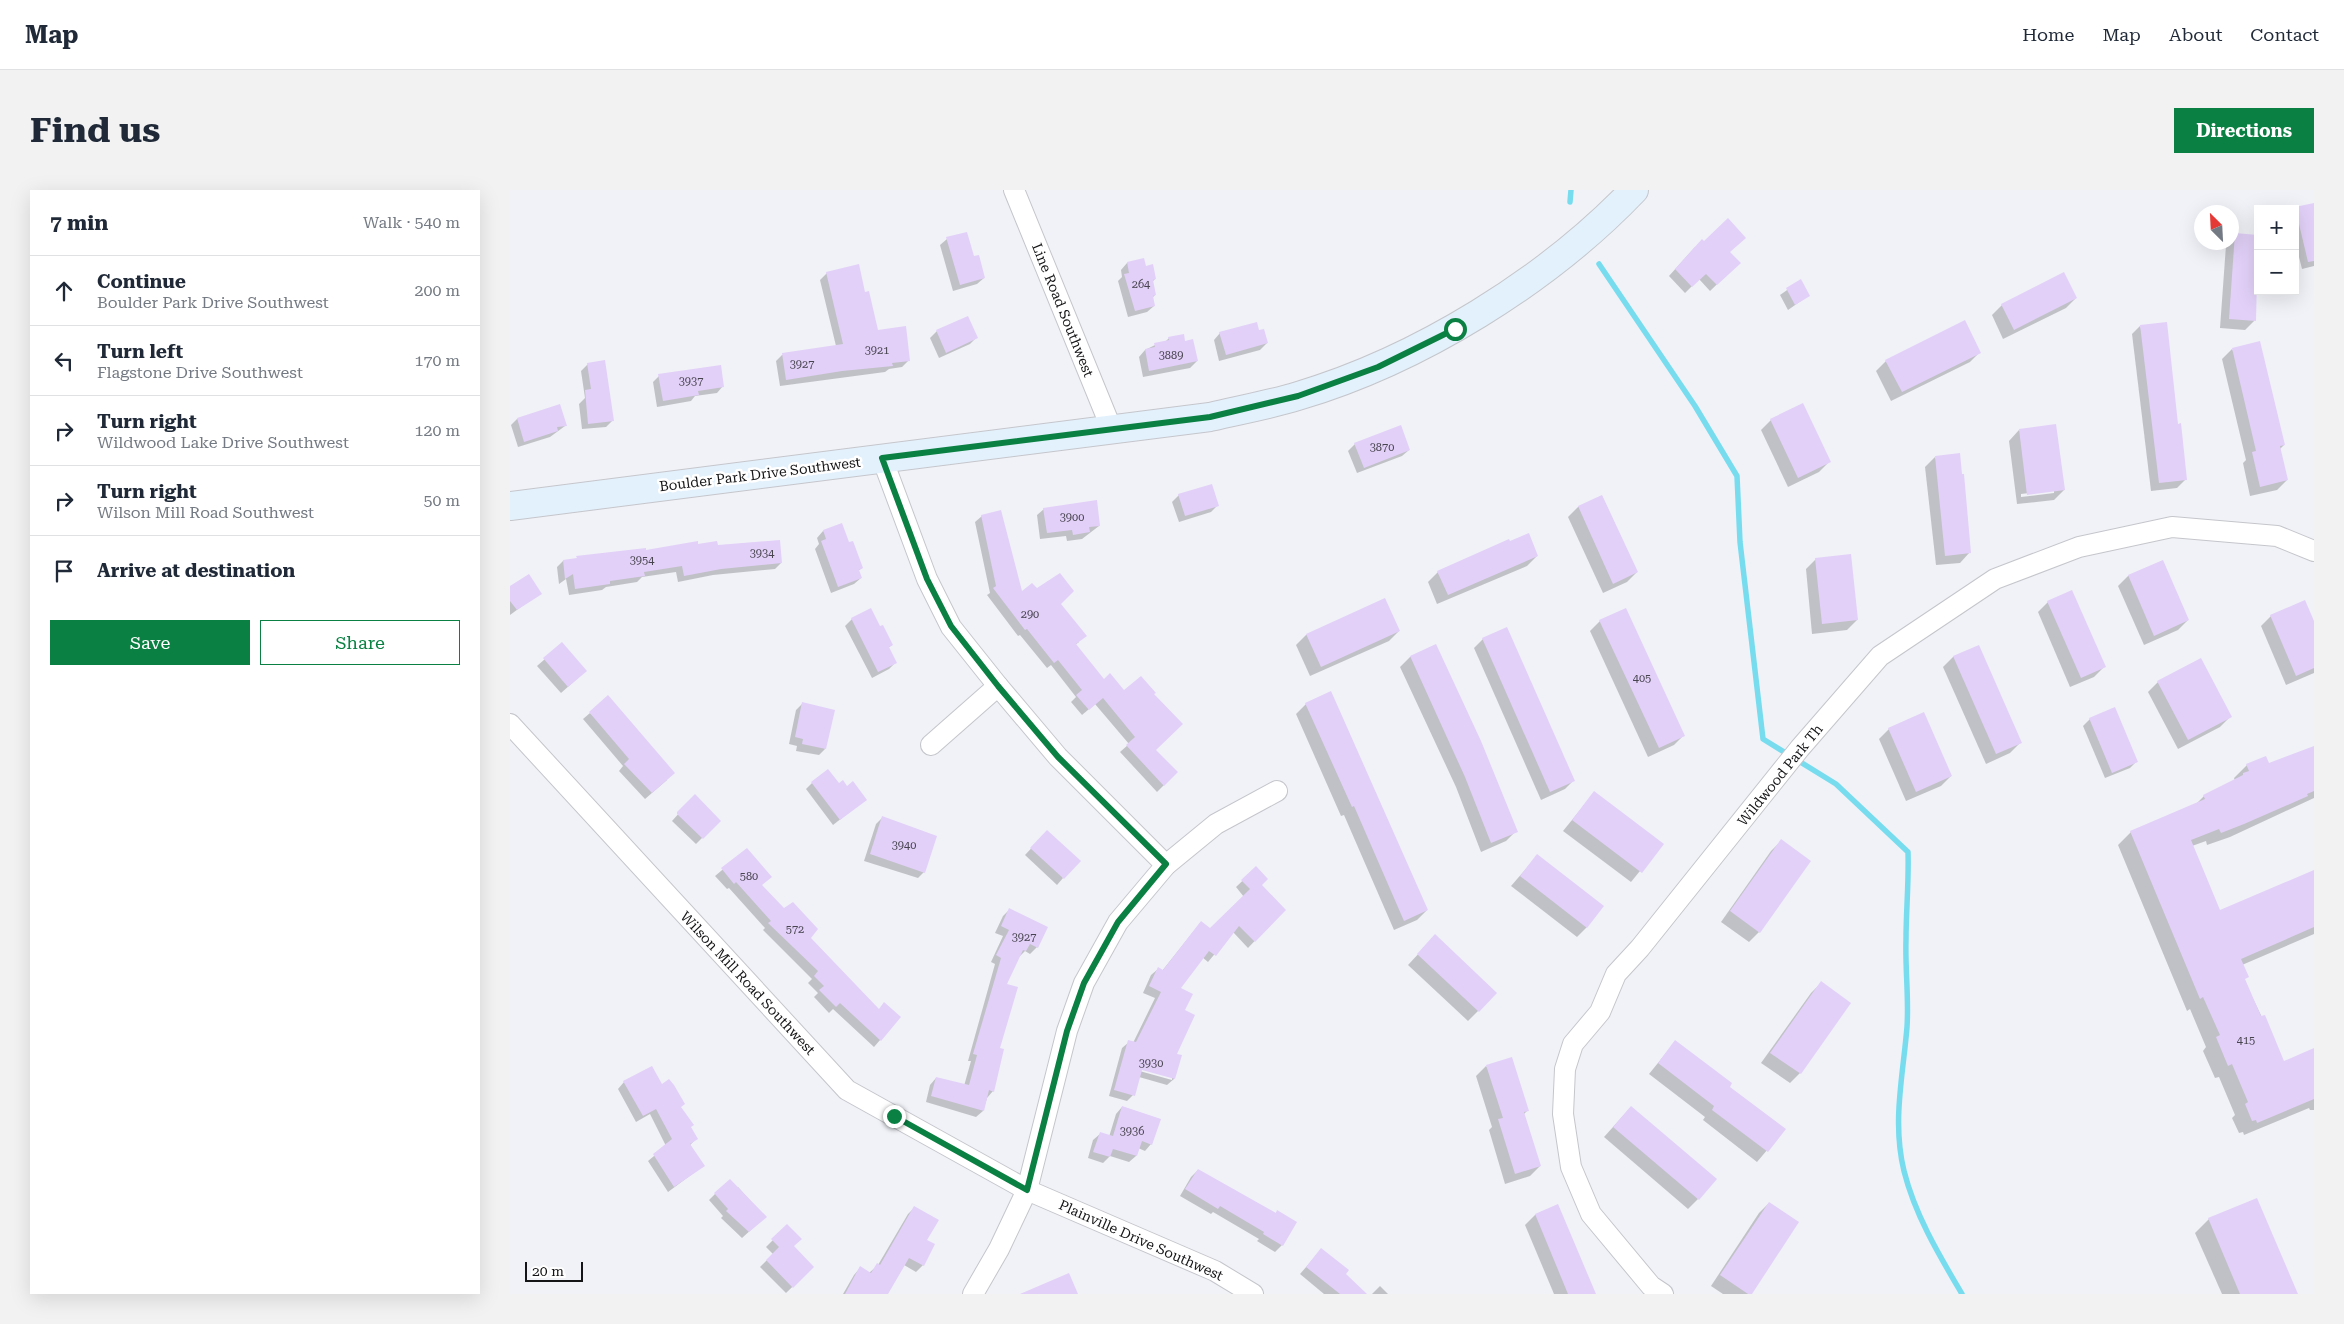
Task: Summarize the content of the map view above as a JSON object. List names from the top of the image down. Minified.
{"streets":{"street":["Line Road Southwest","Boulder Park Drive Southwest","Wildwood Park Th","Wilson Mill Road Southwest","Plainville Drive Southwest"]},"crossings":[["Line Road Southwest","Boulder Park Drive Southwest"],["Wilson Mill Road Southwest","Plainville Drive Southwest"]],"house_numbers":["264","3921","3889","3927","3937","3870","3900","3934","3954","290","405","3940","580","572","3927","415","3930","3936"],"scale_bar":"20 m","north":"top left","page":{"header":"Map","nav":["Home","Map","About","Contact"],"buttons":["Directions",["Save","Share"]],"title":"Find us","heading":["7 min","Walk · 540 m"],"map_buttons":["+","−"],"list":[["Continue","Boulder Park Drive Southwest","200 m"],["Turn left","Flagstone Drive Southwest","170 m"],["Turn right","Wildwood Lake Drive Southwest","120 m"],["Turn right","Wilson Mill Road Southwest","50 m"],"Arrive at destination"],"scale":"20 m"}}
